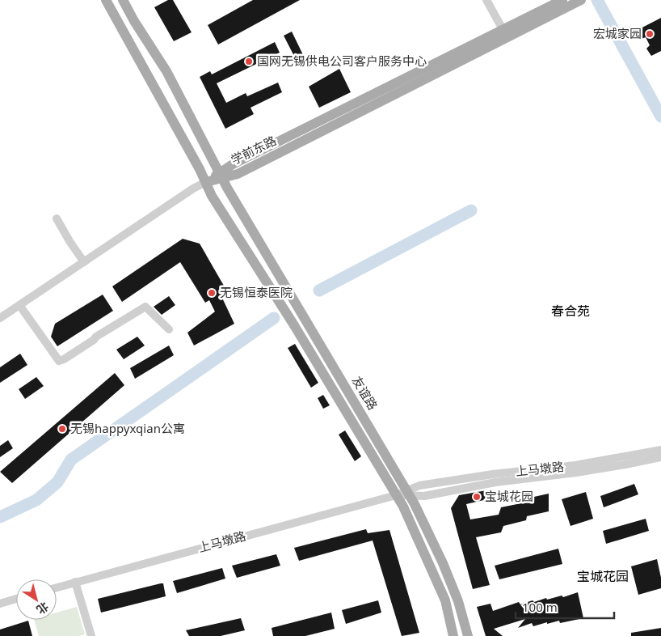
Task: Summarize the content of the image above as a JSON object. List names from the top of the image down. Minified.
{"streets":{"main road":["学前东路","友谊路"],"street":["上马墩路"]},"crossings":[["学前东路","友谊路"],["友谊路","上马墩路"]],"districts":["春合苑","宝城花园"],"places":["宏城家园","国网无锡供电公司客户服务中心","无锡恒泰医院","无锡happyxqian公寓","宝城花园"],"scale_bar":"100 m","north":"bottom right"}
